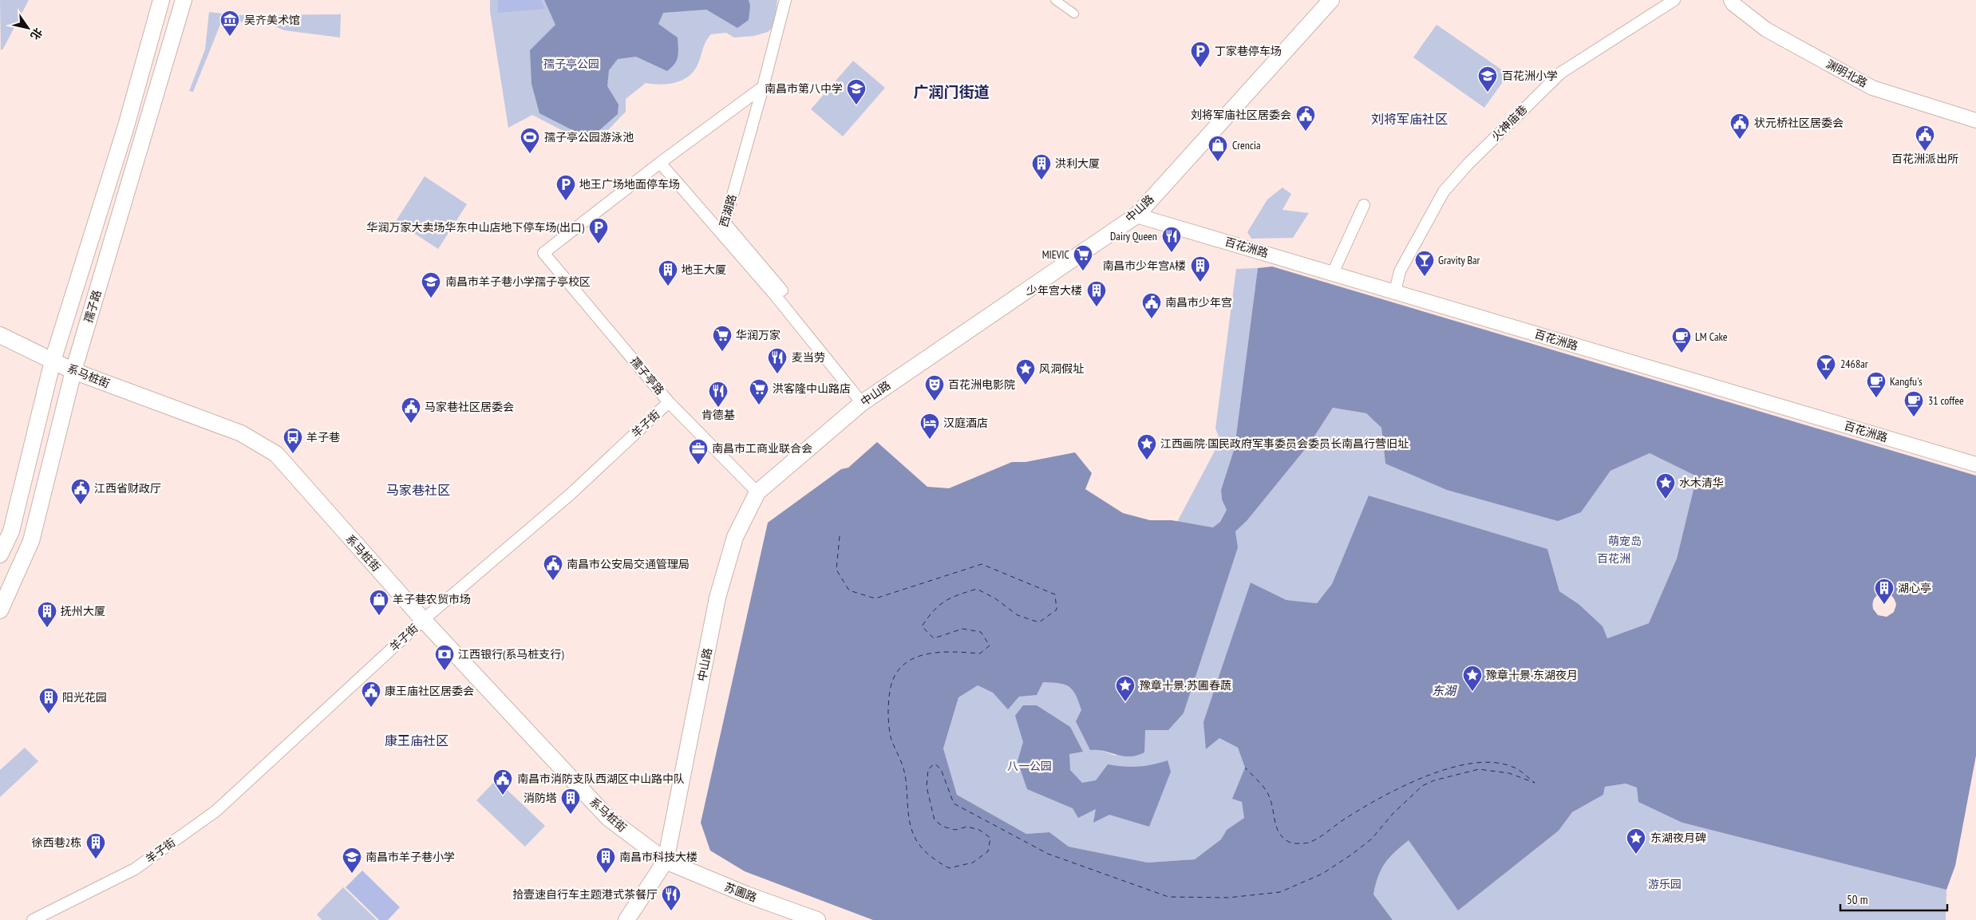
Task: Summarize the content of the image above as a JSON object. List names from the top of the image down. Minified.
{"streets":{"main road":["中山路","孺子路","系马桩街","苏圃路"],"street":["渊明北路","火神庙巷","西湖路","百花洲路","孺子亭路","羊子街"]},"crossings":[["火神庙巷","百花洲路"],["中山路","西湖路"],["中山路","百花洲路"],["中山路","系马桩街"],["中山路","孺子亭路"],["中山路","苏圃路"],["孺子路","系马桩街"],["系马桩街","羊子街"],["系马桩街","苏圃路"],["孺子亭路","羊子街"]],"districts":["广润门街道","刘将军庙社区","马家巷社区","康王庙社区"],"water":["东湖"],"parks":["孺子亭公园","萌宠岛","百花洲","八一公园","游乐园"],"places":{"museum":["吴齐美术馆"],"parking":["丁家巷停车场","地王广场地面停车场","华润万家大卖场华东中山店地下停车场(出口)"],"school or university":["百花洲小学","南昌市第八中学","南昌市羊子巷小学孺子亭校区","南昌市羊子巷小学"],"public building":["刘将军庙社区居委会","状元桥社区居委会","百花洲派出所","南昌市少年宫","马家巷社区居委会","江西省财政厅","南昌市公安局交通管理局","康王庙社区居委会","南昌市消防支队西湖区中山路中队"],"sports":["孺子亭公园游泳池"],"shop":["Crencia","羊子巷农贸市场"],"building":["洪利大厦","南昌市少年宫A楼","地王大厦","少年宫大楼","湖心亭","抚州大厦","阳光花园","消防塔","徐西巷2栋","南昌市科技大楼"],"restaurant":["Dairy Queen","麦当劳","肯德基","拾壹速自行车主题港式茶餐厅"],"supermarket":["MIEVIC","华润万家","洪客隆中山路店"],"bar":["Gravity Bar","2468ar"],"cafe":["LM Cake","Kangfu's","31 coffee"],"place":["风洞假址","江西画院·国民政府军事委员会委员长南昌行营旧址","水木清华","豫章十景·东湖夜月","豫章十景·苏圃春蔬","东湖夜月碑"],"theatre":["百花洲电影院"],"hotel":["汉庭酒店"],"bus stop":["羊子巷"],"office":["南昌市工商业联合会"],"bank":["江西银行(系马桩支行)"]},"scale_bar":"50 m","north":"bottom right"}
